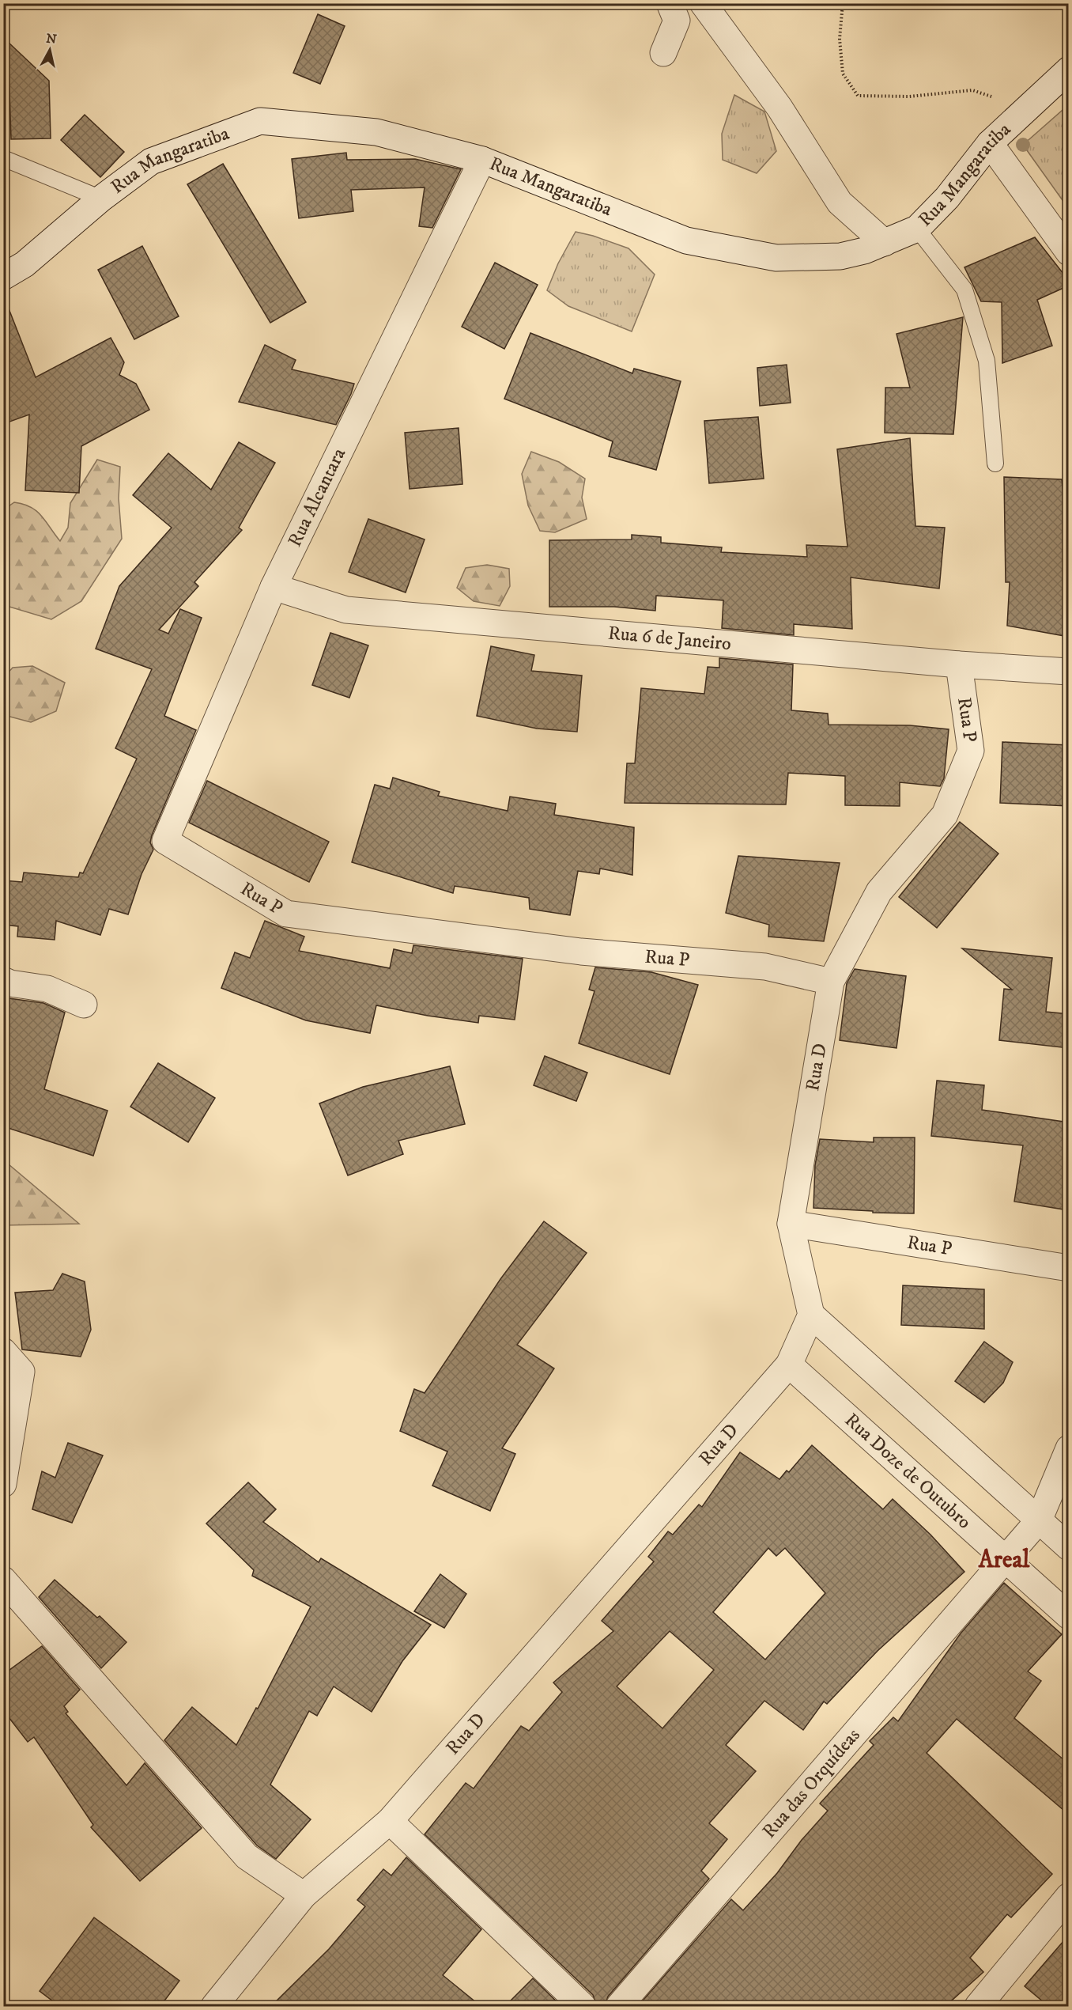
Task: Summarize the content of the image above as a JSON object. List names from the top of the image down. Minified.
{"streets":{"street":["Rua Mangaratiba","Rua Alcantara","Rua 6 de Janeiro","Rua P","Rua D","Rua Doze de Outubro","Rua das Orquídeas"]},"crossings":[["Rua Mangaratiba","Rua Alcantara"],["Rua Alcantara","Rua 6 de Janeiro"],["Rua Alcantara","Rua P"],["Rua 6 de Janeiro","Rua P"],["Rua P","Rua D"],["Rua D","Rua Doze de Outubro"],["Rua Doze de Outubro","Rua das Orquídeas"]],"districts":["Areal"],"north":"top"}
